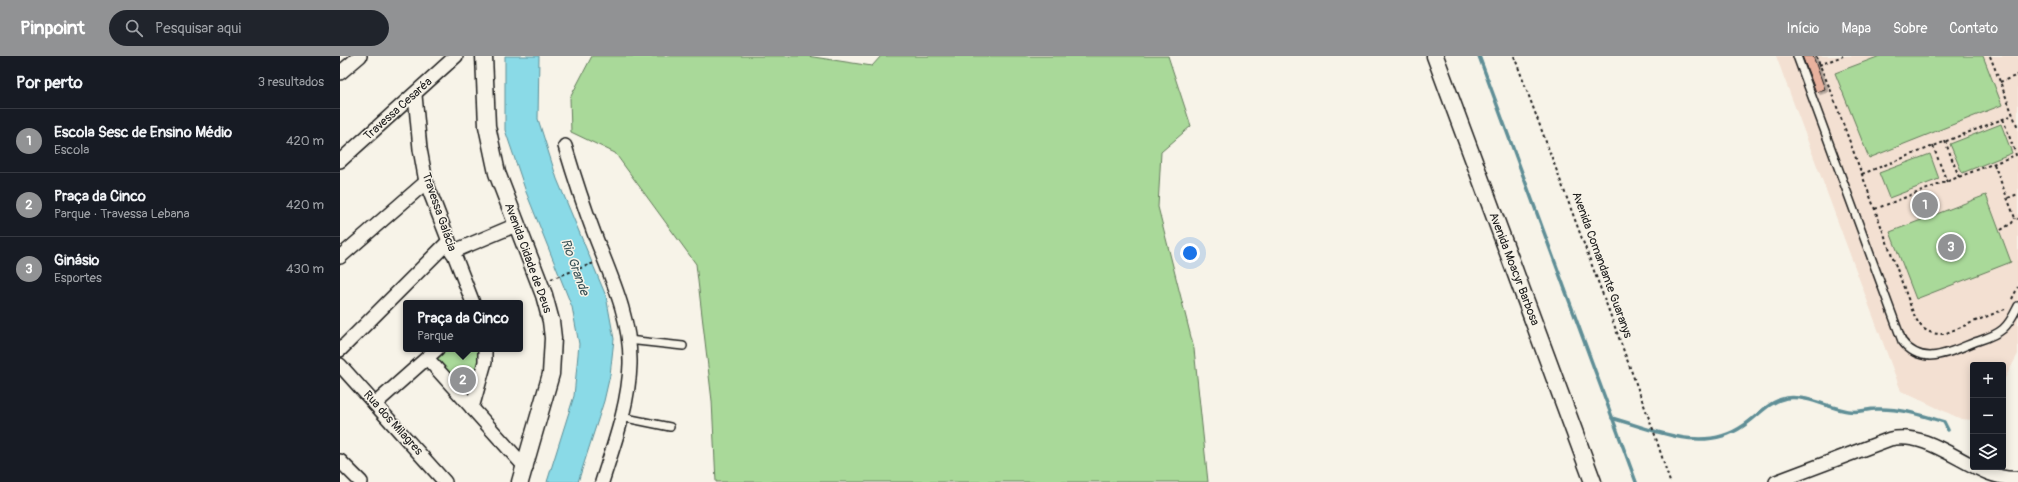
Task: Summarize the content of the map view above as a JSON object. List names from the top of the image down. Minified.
{"streets":{"street":["Travessa Cesaréa","Travessa Galácia","Avenida Cidade de Deus","Avenida Moacyr Barbosa","Rua dos Milagres"],"path":["Avenida Comandante Guaranys"]},"crossings":[["Travessa Cesaréa","Travessa Galácia"]],"water":["Rio Grande"],"page":{"header":"Pinpoint","search":"Pesquisar aqui","nav":["Início","Mapa","Sobre","Contato"],"heading":["Por perto","3 resultados"],"list":[{"mark":"1","name":"Escola Sesc de Ensino Médio","note":"Escola","value":"420 m"},{"mark":"2","name":"Praça da Cinco","note":"Parque · Travessa Lebana","value":"420 m"},{"mark":"3","name":"Ginásio","note":"Esportes","value":"430 m"}],"pins":["1","3","2"],"popup":["Praça da Cinco","Parque"],"map_buttons":["+","−"]}}
